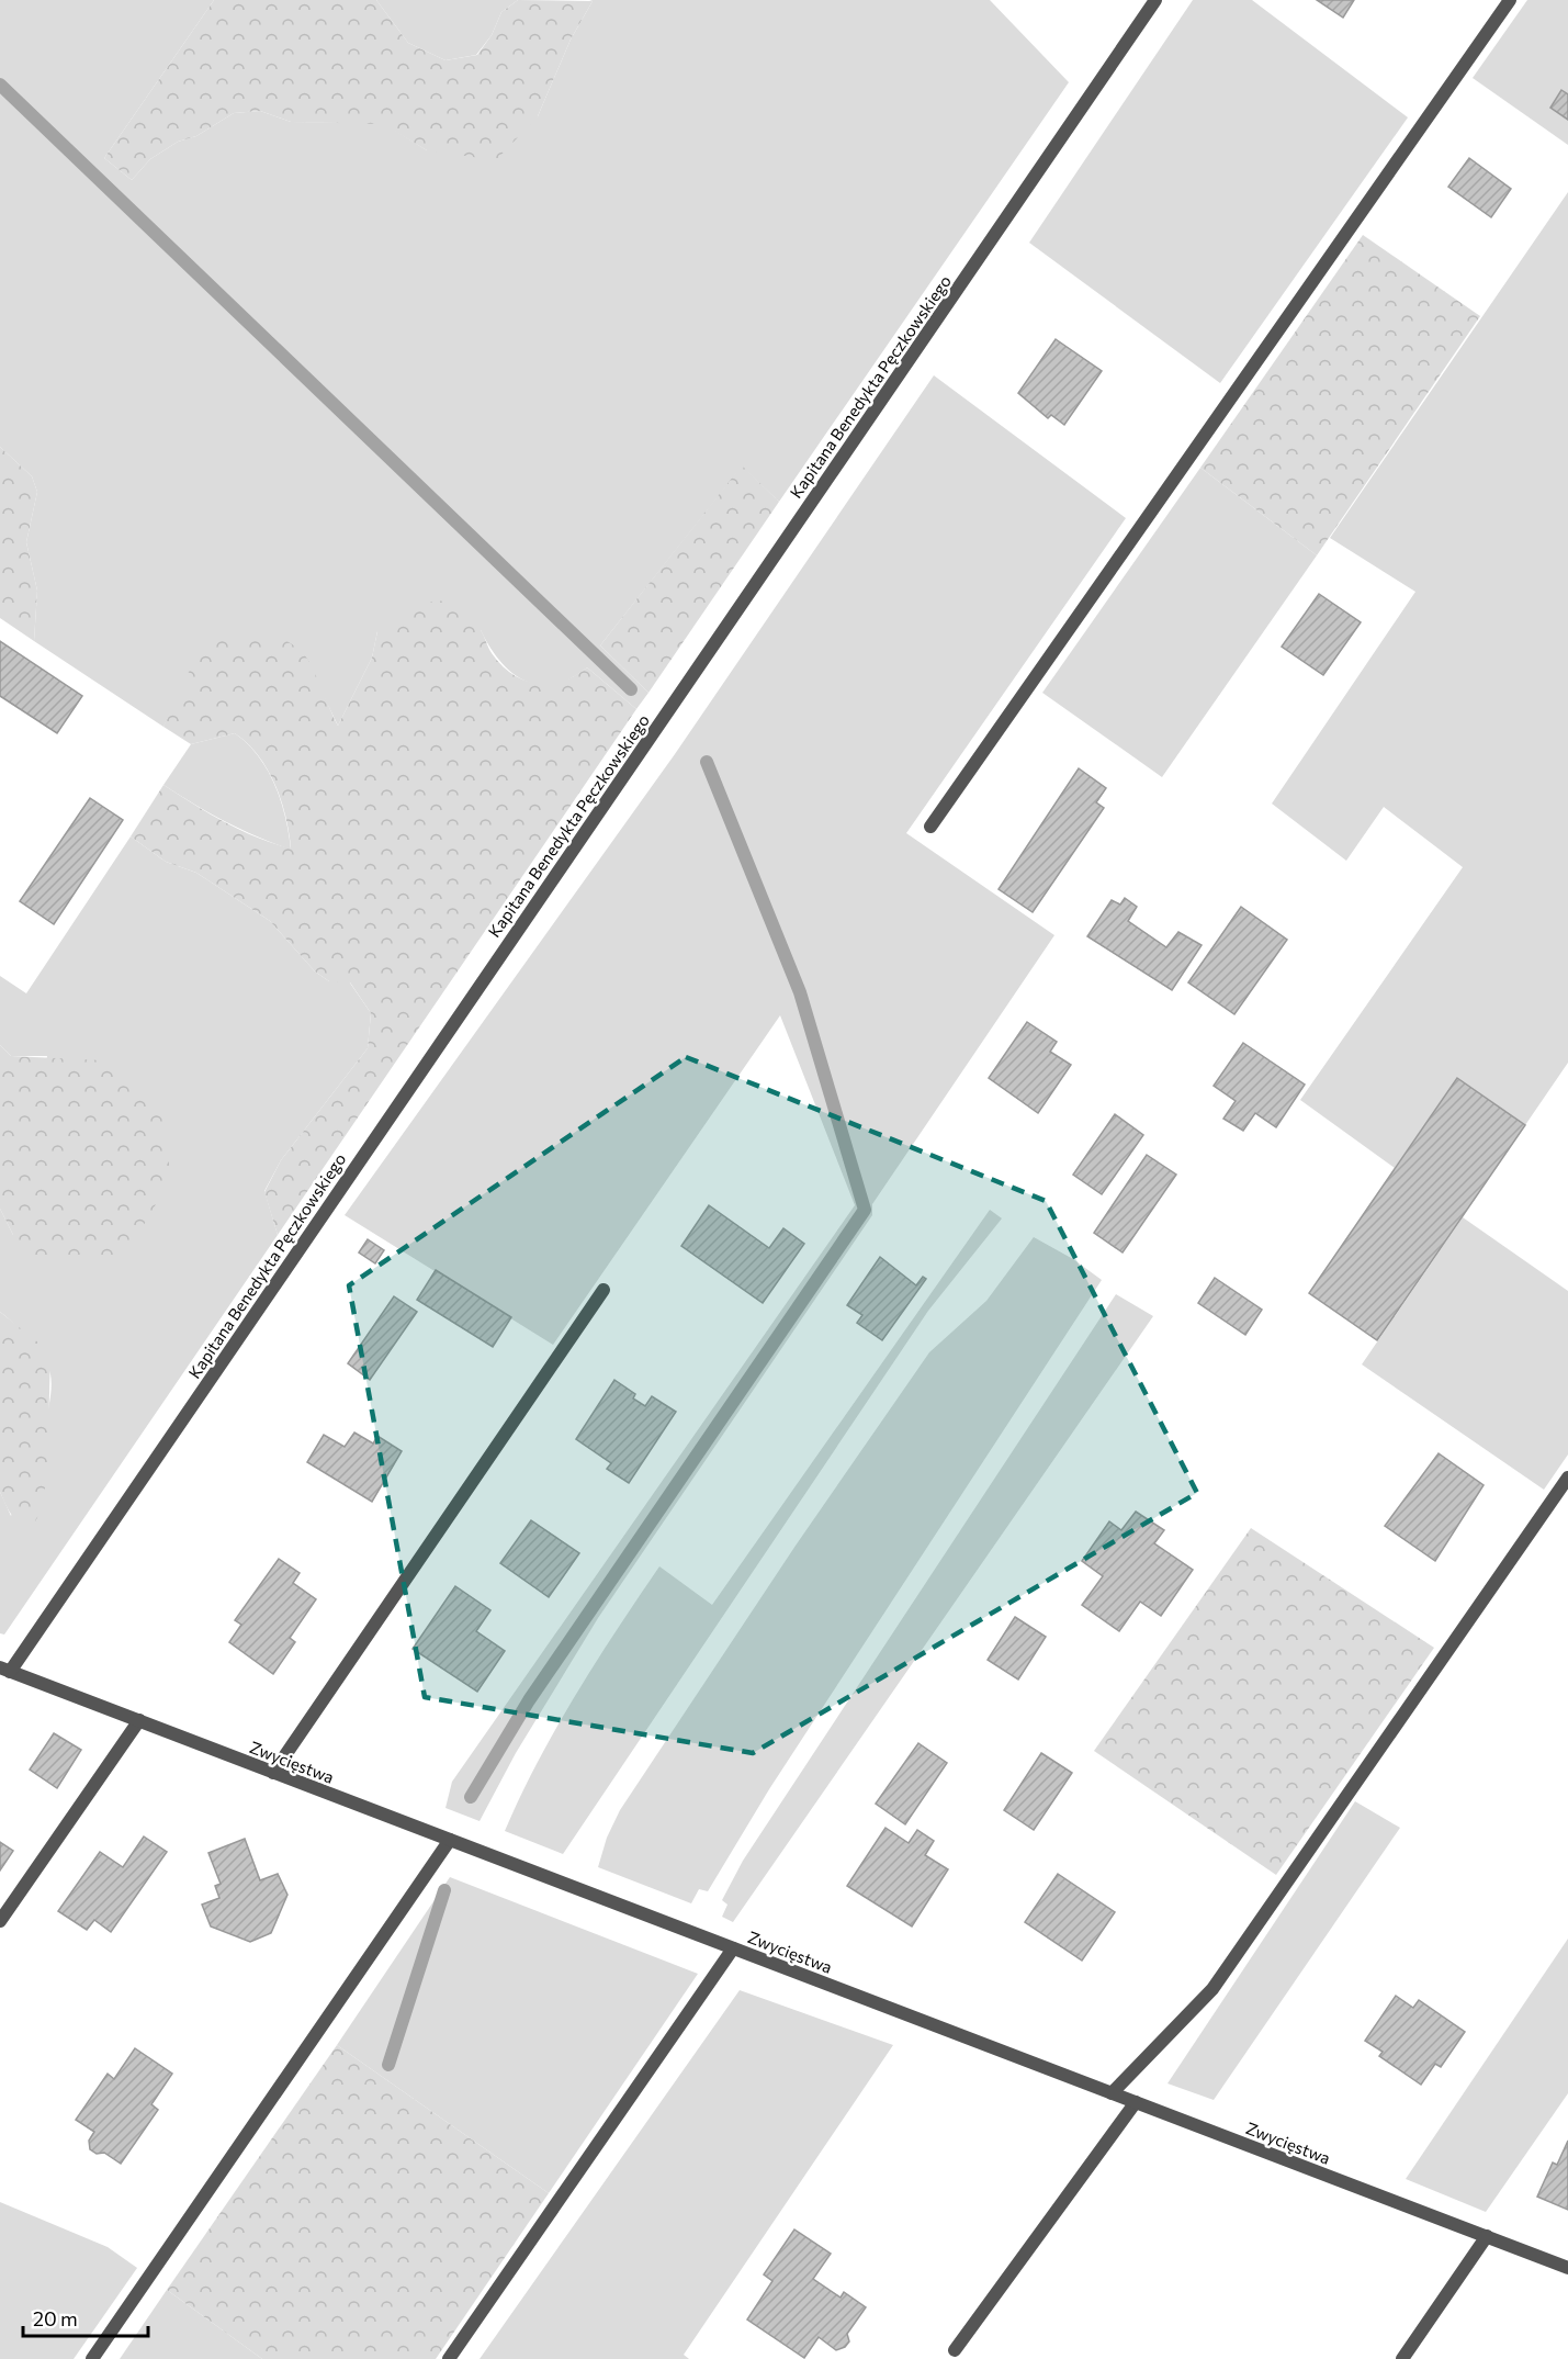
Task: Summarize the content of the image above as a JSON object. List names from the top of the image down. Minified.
{"streets":{"street":["Kapitana Benedykta Pęczkowskiego","Zwycięstwa"]},"crossings":[["Kapitana Benedykta Pęczkowskiego","Zwycięstwa"]],"scale_bar":"20 m"}
